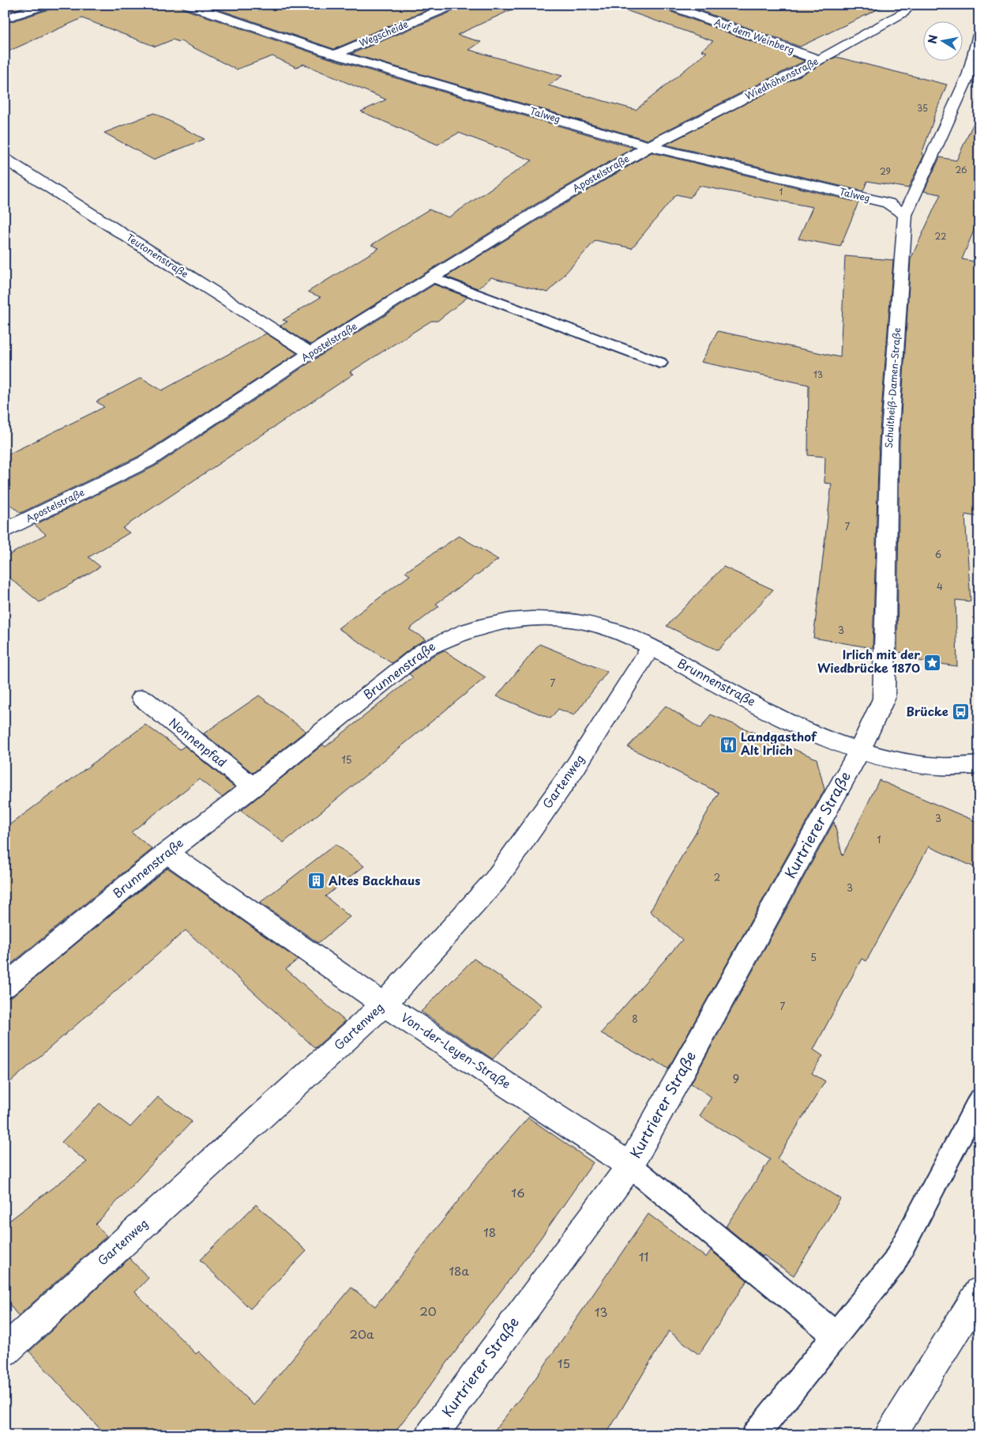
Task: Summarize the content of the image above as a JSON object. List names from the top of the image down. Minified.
{"streets":{"street":["Wegscheide","Auf dem Weinberg","Wiedhöhenstraße","Talweg","Apostelstraße","Teutonenstraße","Schultheiß-Damen-Straße","Brunnenstraße","Nonnenpfad","Gartenweg","Kurtrierer Straße","Von-der-Leyen-Straße"]},"crossings":[["Wegscheide","Talweg"],["Auf dem Weinberg","Wiedhöhenstraße"],["Wiedhöhenstraße","Talweg"],["Wiedhöhenstraße","Apostelstraße"],["Talweg","Apostelstraße"],["Talweg","Schultheiß-Damen-Straße"],["Apostelstraße","Teutonenstraße"],["Schultheiß-Damen-Straße","Brunnenstraße"],["Schultheiß-Damen-Straße","Kurtrierer Straße"],["Brunnenstraße","Nonnenpfad"],["Brunnenstraße","Gartenweg"],["Brunnenstraße","Kurtrierer Straße"],["Brunnenstraße","Von-der-Leyen-Straße"],["Gartenweg","Von-der-Leyen-Straße"],["Kurtrierer Straße","Von-der-Leyen-Straße"]],"places":{"place":["Irlich mit der Wiedbrücke 1870"],"bus stop":["Brücke"],"restaurant":["Landgasthof Alt Irlich"],"building":["Altes Backhaus"]},"house_numbers":["35","26","29","1","22","13","7","6","4","3","7","15","3","1","2","3","5","7","8","9","16","18","11","18a","20","13","20a","15"],"north":"left"}
